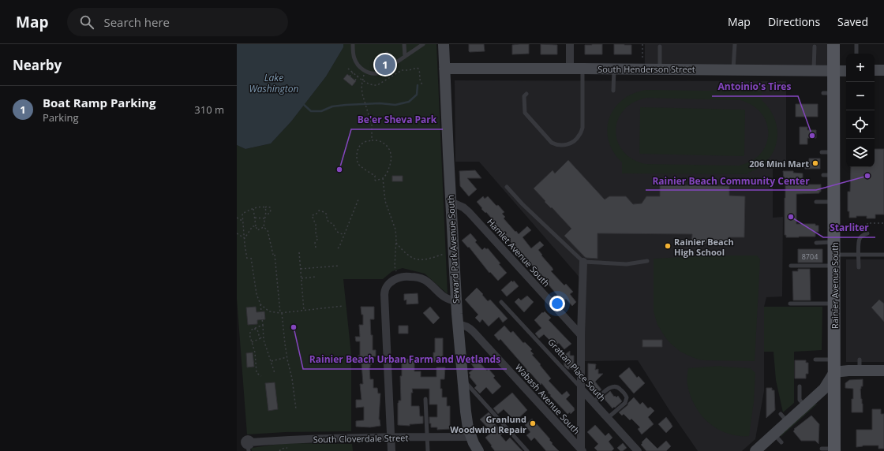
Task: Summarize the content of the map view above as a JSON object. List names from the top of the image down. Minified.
{"streets":{"main road":["Rainier Avenue South"],"street":["South Henderson Street","Seward Park Avenue South","Hamlet Avenue South","Grattan Place South","Wabash Avenue South","South Cloverdale Street"]},"crossings":[["South Henderson Street","Seward Park Avenue South"],["South Henderson Street","Rainier Avenue South"],["Seward Park Avenue South","Hamlet Avenue South"],["Seward Park Avenue South","Wabash Avenue South"],["Seward Park Avenue South","South Cloverdale Street"]],"water":["Lake Washington"],"places":["Antoinio's Tires","206 Mini Mart","Be'er Sheva Park","Rainier Beach Community Center","Starliter","Rainier Beach High School","Rainier Beach Urban Farm and Wetlands","Granlund Woodwind Repair"],"house_numbers":["8704"],"page":{"header":"Map","search":"Search here","nav":["Map","Directions","Saved"],"heading":"Nearby","pins":"1","map_buttons":["+","−"],"list":[{"mark":"1","name":"Boat Ramp Parking","note":"Parking","value":"310 m"}]}}
